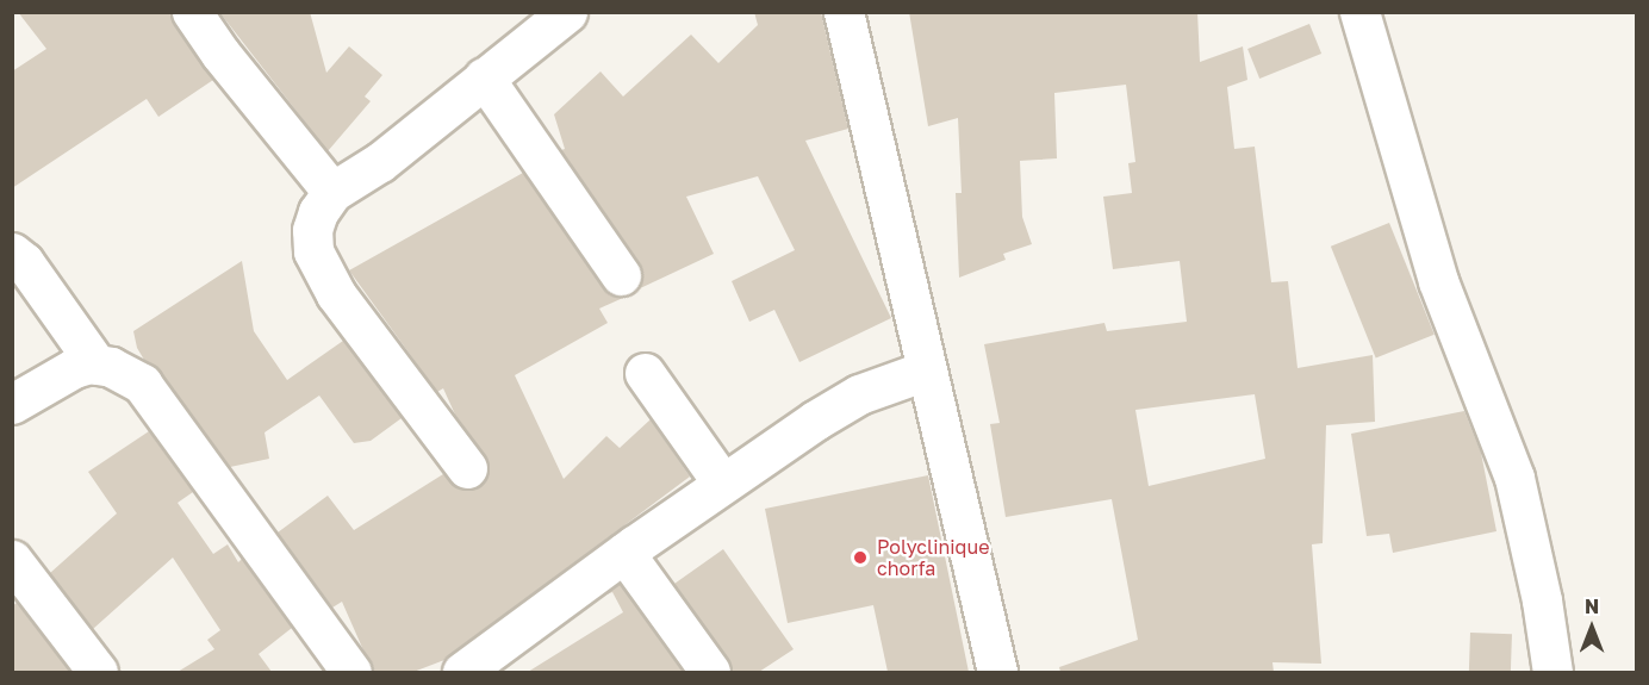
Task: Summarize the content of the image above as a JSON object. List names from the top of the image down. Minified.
{"places":["Polyclinique chorfa"],"north":"top"}
